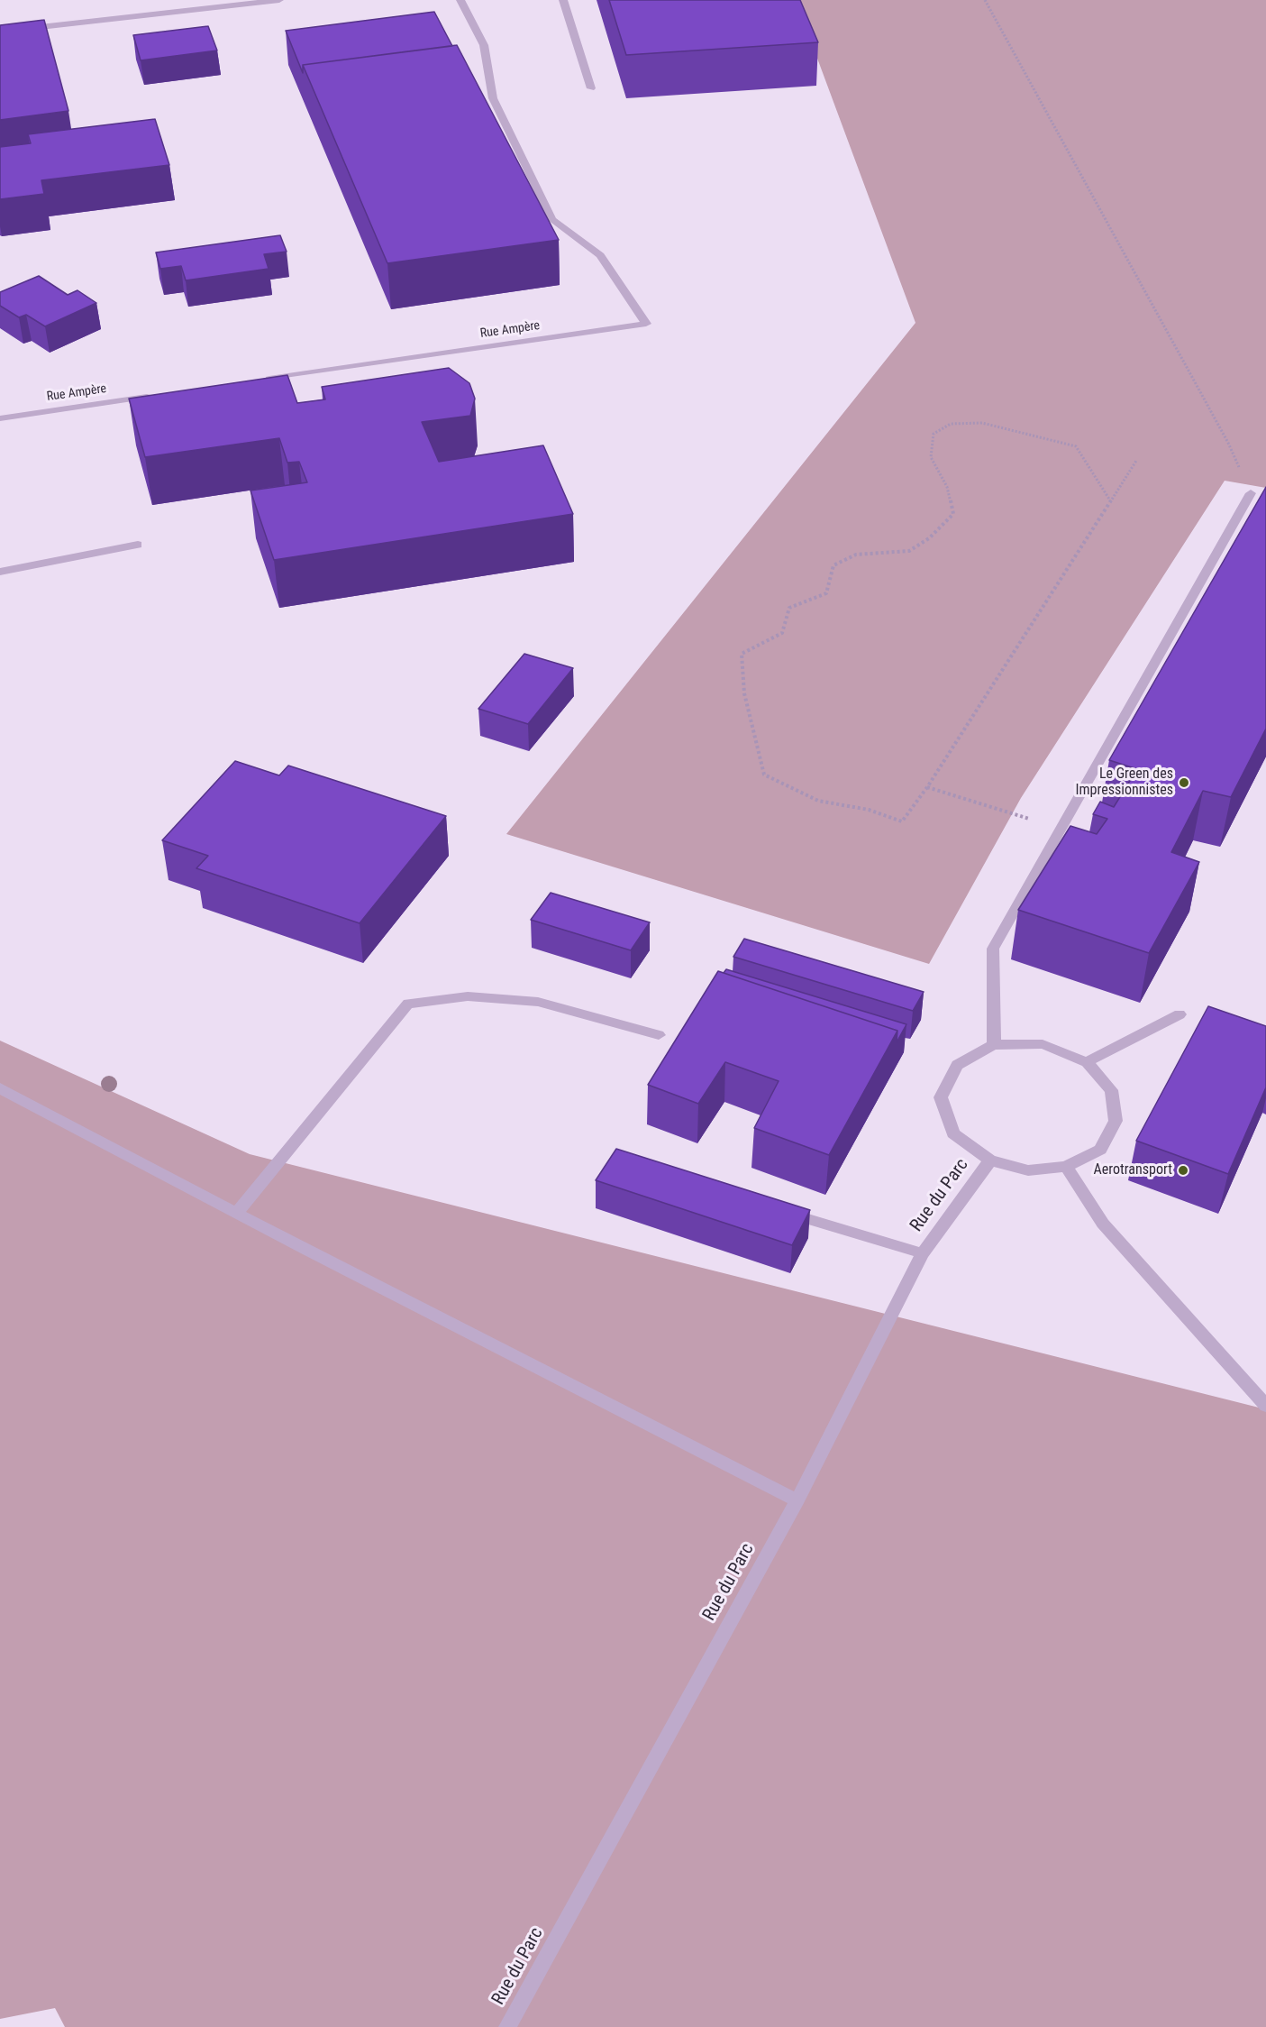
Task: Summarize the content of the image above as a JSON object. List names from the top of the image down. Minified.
{"streets":{"lane":["Rue Ampère","Rue du Parc"]},"places":["Le Green des Impressionnistes","Aerotransport"]}
